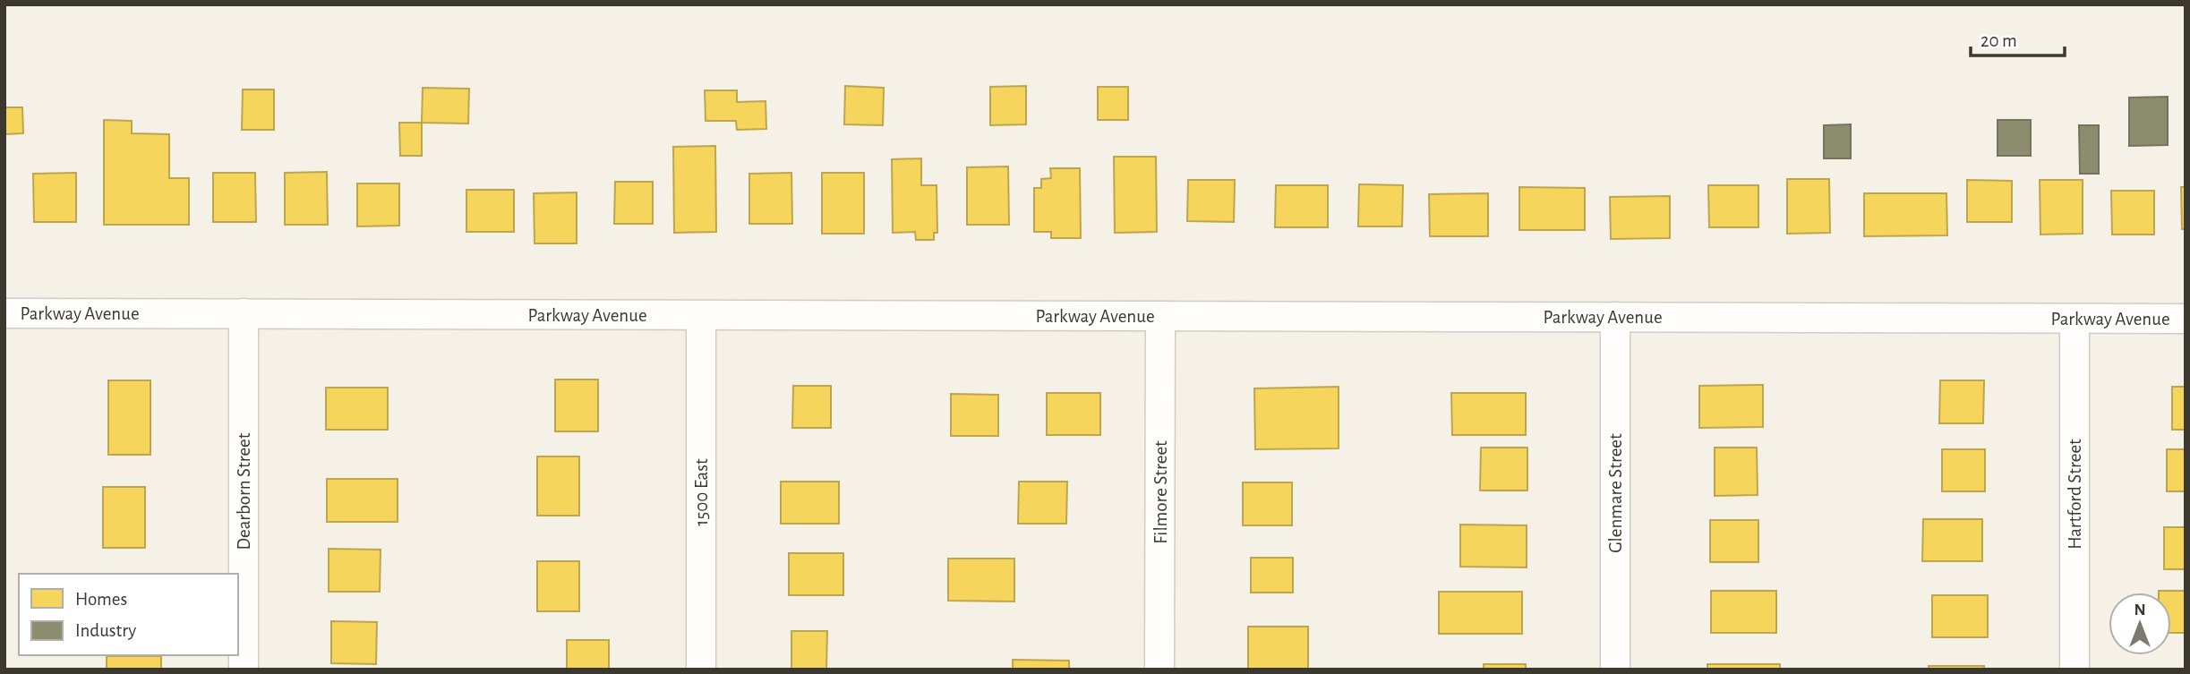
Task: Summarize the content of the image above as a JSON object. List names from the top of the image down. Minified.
{"streets":{"street":["Parkway Avenue","Dearborn Street","1500 East","Filmore Street","Glenmare Street","Hartford Street"]},"crossings":[["Parkway Avenue","Dearborn Street"],["Parkway Avenue","1500 East"],["Parkway Avenue","Filmore Street"],["Parkway Avenue","Glenmare Street"],["Parkway Avenue","Hartford Street"]],"legend":["Homes","Industry"],"scale_bar":"20 m","north":"top"}
